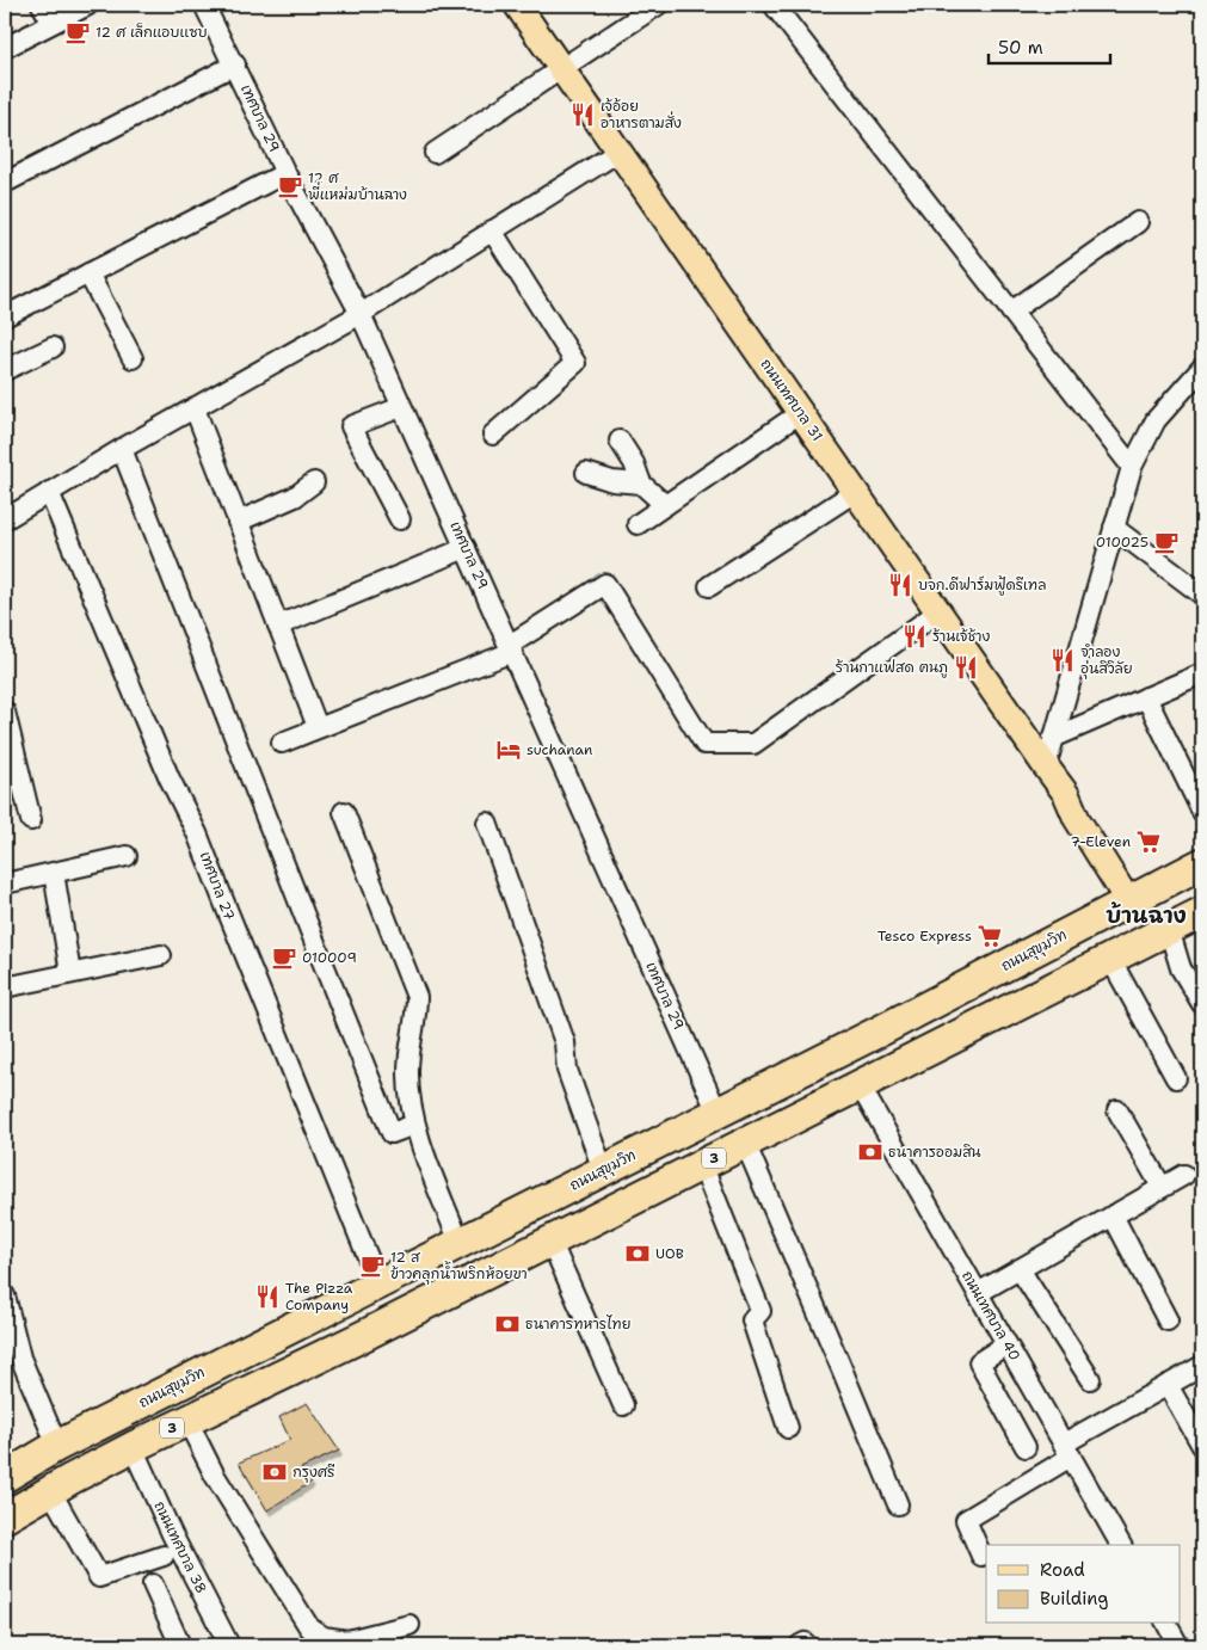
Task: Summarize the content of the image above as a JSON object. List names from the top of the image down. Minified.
{"streets":{"highway":["ถนนสุขุมวิท","3"],"main road":["ถนนเทศบาล 31"],"street":["เทศบาล 29","เทศบาล 27","ถนนเทศบาล 40","ถนนเทศบาล 38"]},"crossings":[["เทศบาล 29","ถนนสุขุมวิท"],["ถนนเทศบาล 31","ถนนสุขุมวิท"],["เทศบาล 27","ถนนสุขุมวิท"],["3","ถนนเทศบาล 40"],["3","ถนนเทศบาล 38"]],"districts":["บ้านฉาง"],"places":{"cafe":["12 ศ เล็กแอบแซบ","12 ศ พี่แหม่มบ้านฉาง","010025","010009","12 ส ข้าวคลุกน้ำพริกห้อยขา"],"restaurant":["เจ้อ้อย อาหารตามสั่ง","บจก.ดีฟาร์มฟู้ดรีเทล","ร้านเจ้ช้าง","จำลอง อุ่นสิวิลัย","ร้านกาแฟสด ฅนภู","The Pizza Company"],"hotel":["suchanan"],"supermarket":["7-Eleven","Tesco Express"],"bank":["ธนาคารออมสิน","UOB","ธนาคารทหารไทย","กรุงศรี"]},"legend":["Road","Building"],"scale_bar":"50 m"}
